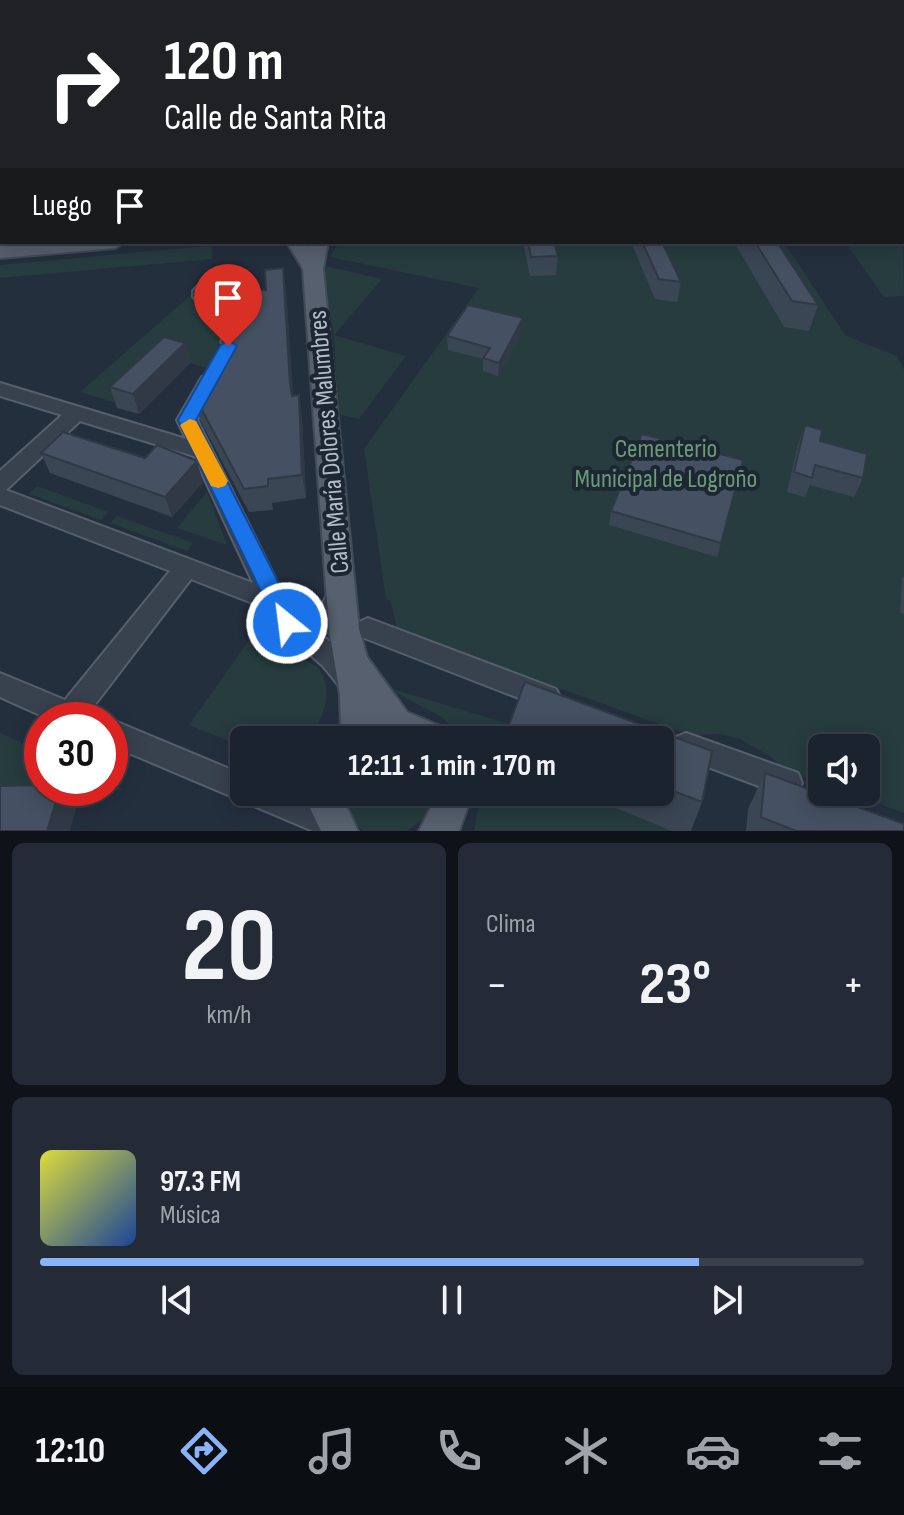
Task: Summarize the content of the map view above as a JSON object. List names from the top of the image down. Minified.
{"streets":{"main road":["Calle María Dolores Malumbres"]},"parks":["Cementerio Municipal de Logroño"],"page":{"turn":["120 m","Calle de Santa Rita"],"then":"Luego","limit":"30","trip":"12:11 · 1 min · 170 m","tile":[["20","km/h"],"Clima"],"heat":["−","23°","+"],"song":["97.3 FM","Música"],"tabs":"12:10"}}
